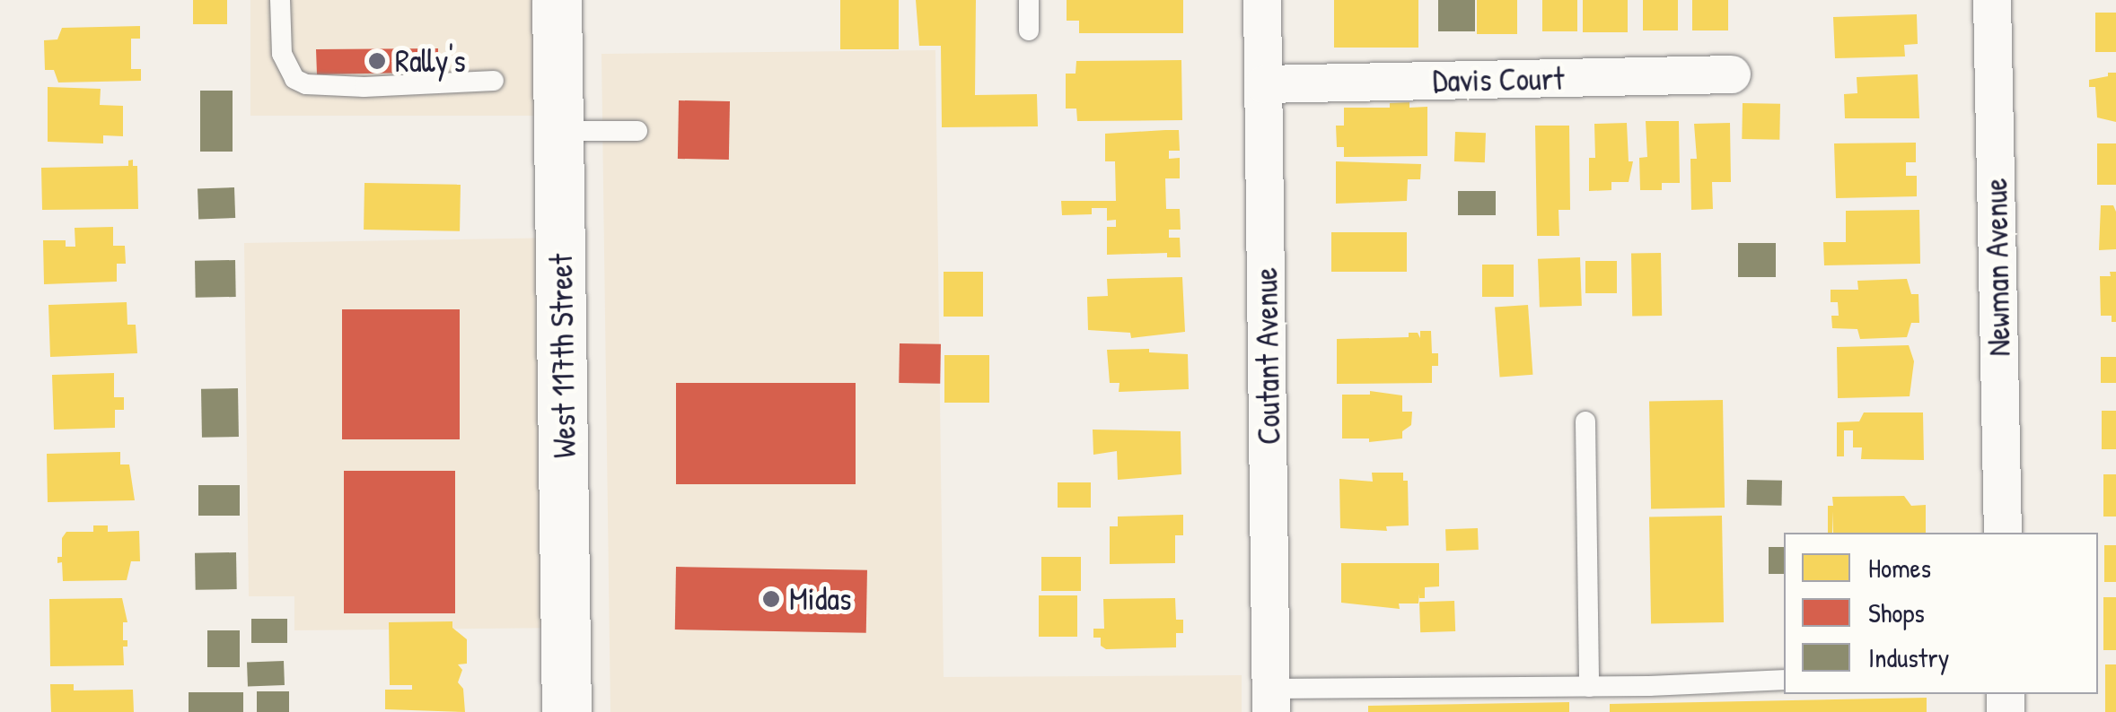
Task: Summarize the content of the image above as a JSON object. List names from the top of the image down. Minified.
{"streets":{"main road":["West 117th Street"],"street":["Davis Court","Newman Avenue","Coutant Avenue"]},"crossings":[["Davis Court","Coutant Avenue"]],"places":["Rally's","Midas"],"legend":["Homes","Shops","Industry"]}
